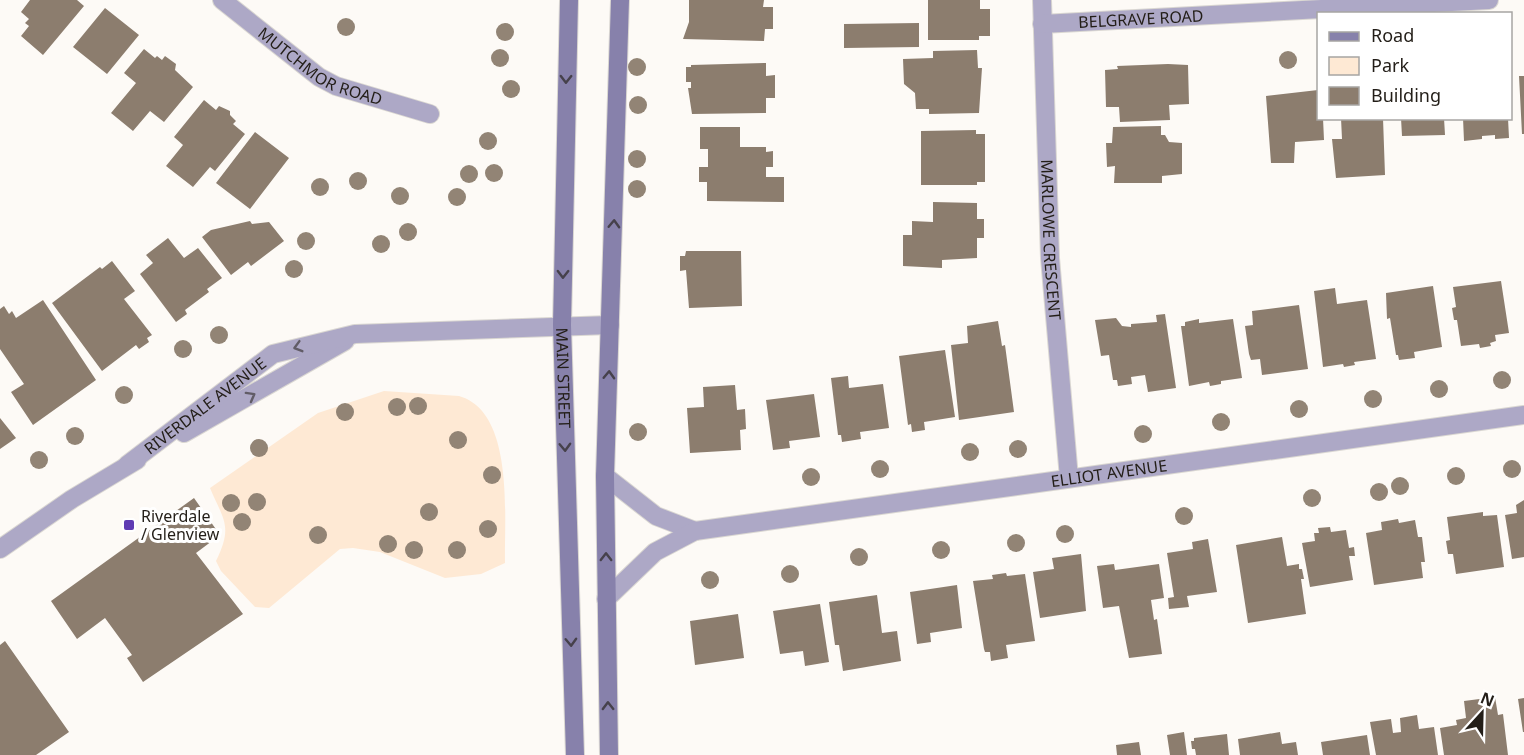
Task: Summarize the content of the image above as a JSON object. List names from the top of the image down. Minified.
{"streets":{"main road":["MAIN STREET"],"street":["BELGRAVE ROAD","MUTCHMOR ROAD","MARLOWE CRESCENT","RIVERDALE AVENUE","ELLIOT AVENUE"]},"crossings":[["BELGRAVE ROAD","MARLOWE CRESCENT"],["MARLOWE CRESCENT","ELLIOT AVENUE"],["MAIN STREET","RIVERDALE AVENUE"]],"places":{"transit":["Riverdale / Glenview"]},"legend":["Road","Park","Building"],"north":"top"}
